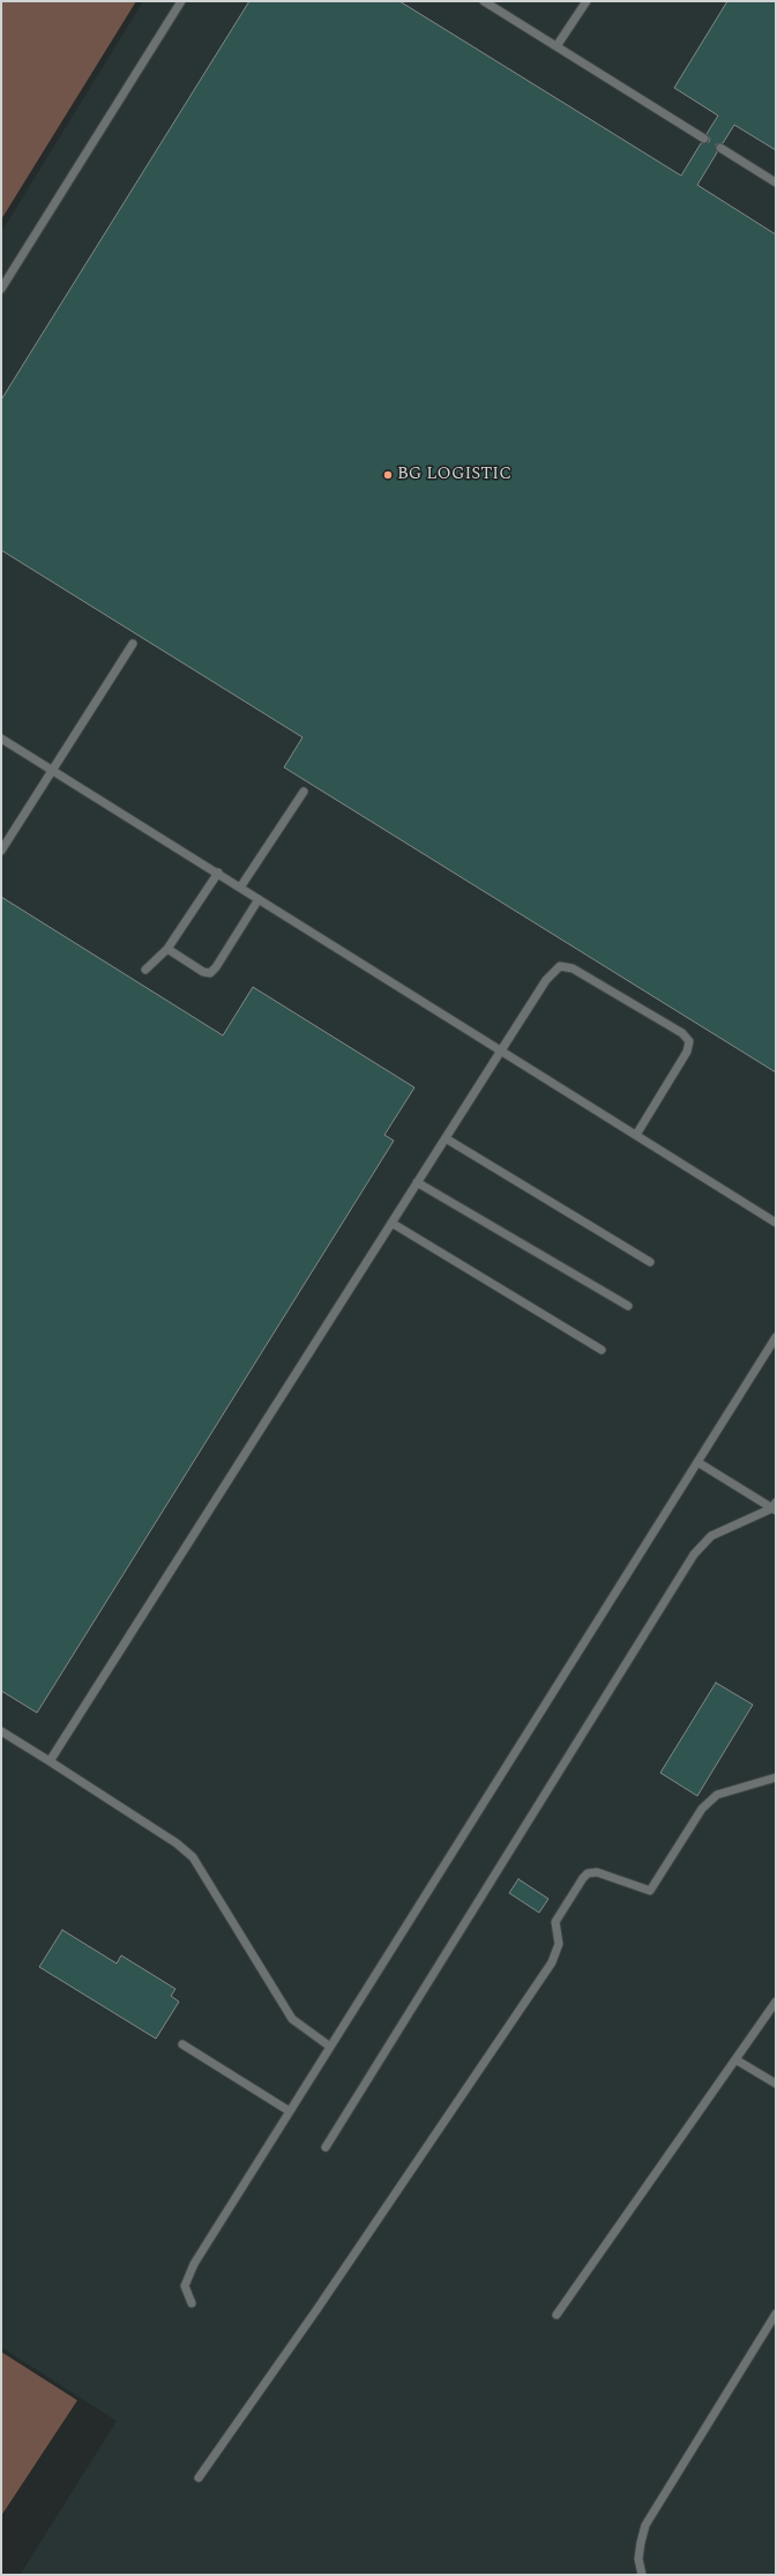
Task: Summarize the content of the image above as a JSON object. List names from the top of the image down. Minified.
{"places":["BG LOGISTIC"]}
